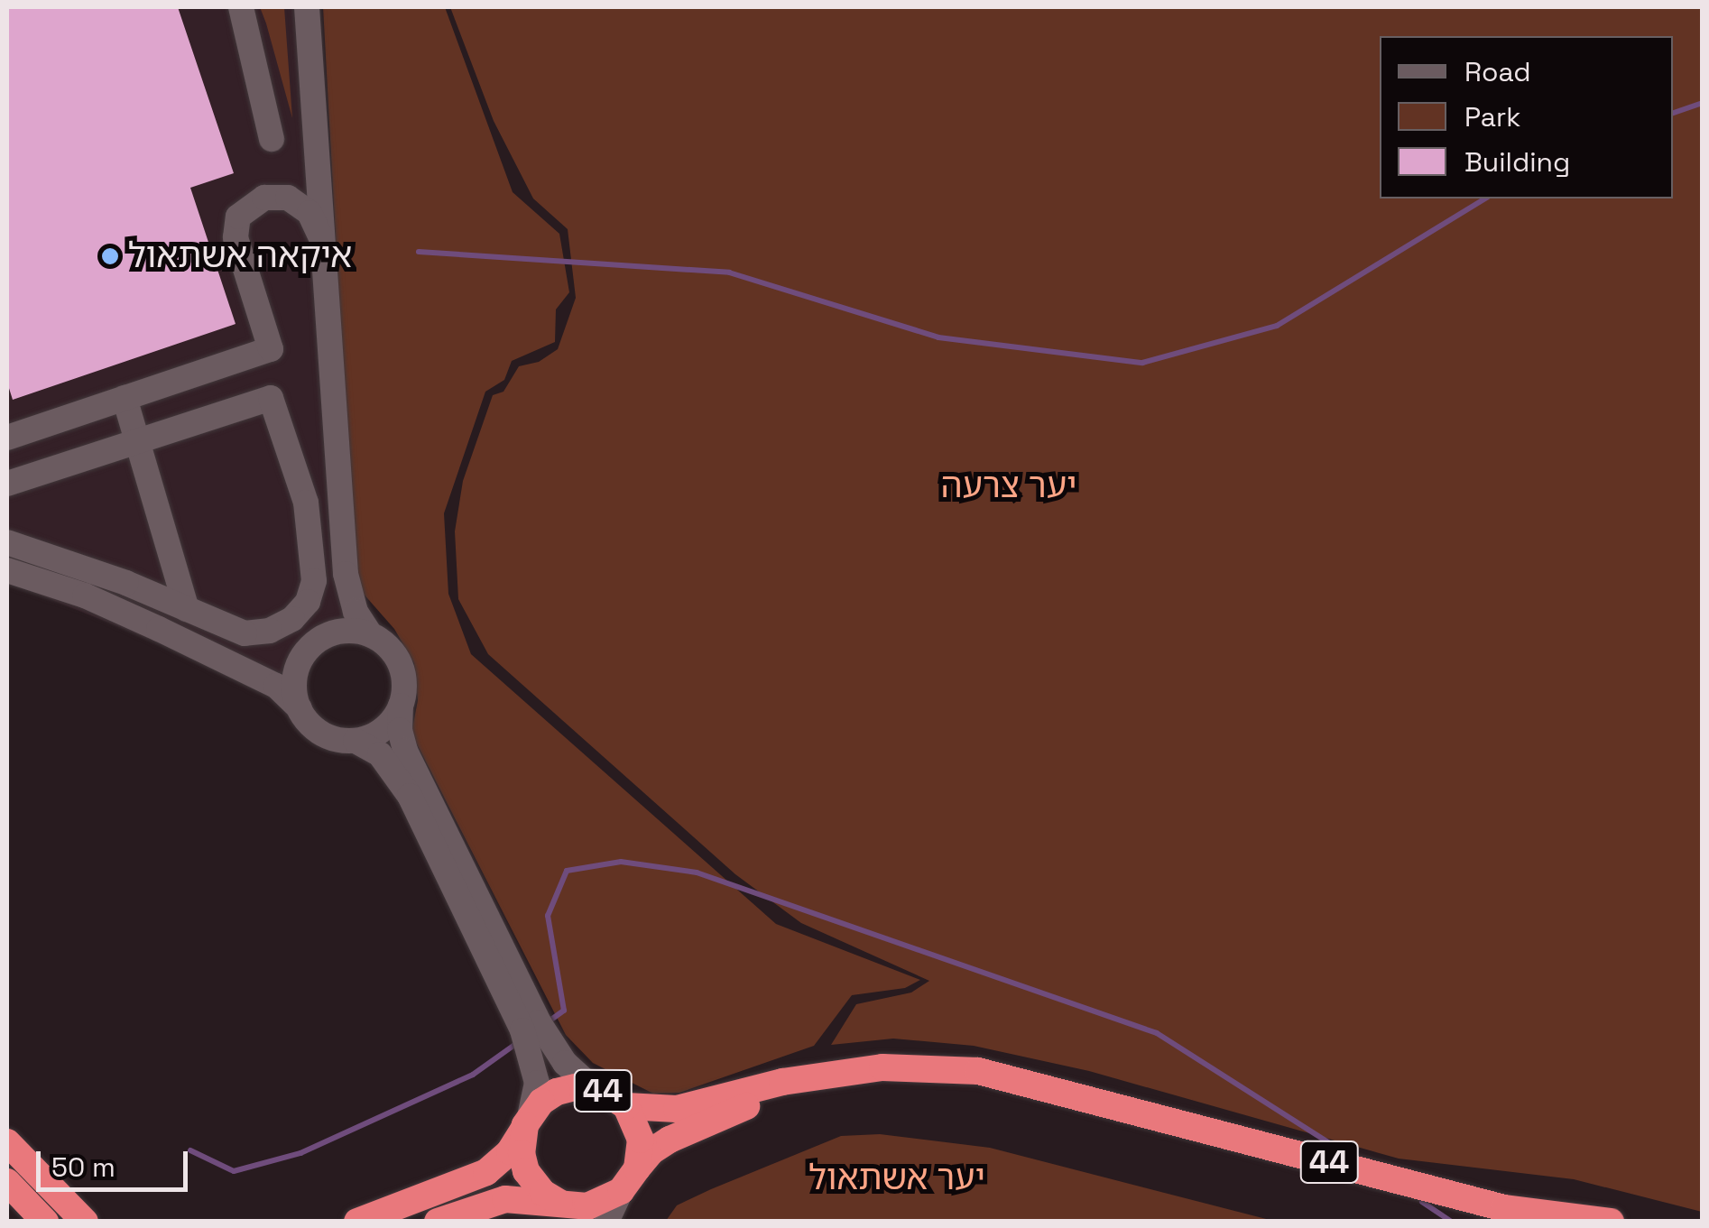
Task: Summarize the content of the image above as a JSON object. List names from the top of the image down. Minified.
{"streets":{"highway":["44"]},"parks":["יער צרעה","יער אשתאול"],"places":["איקאה אשתאול"],"legend":["Road","Park","Building"],"scale_bar":"50 m"}
